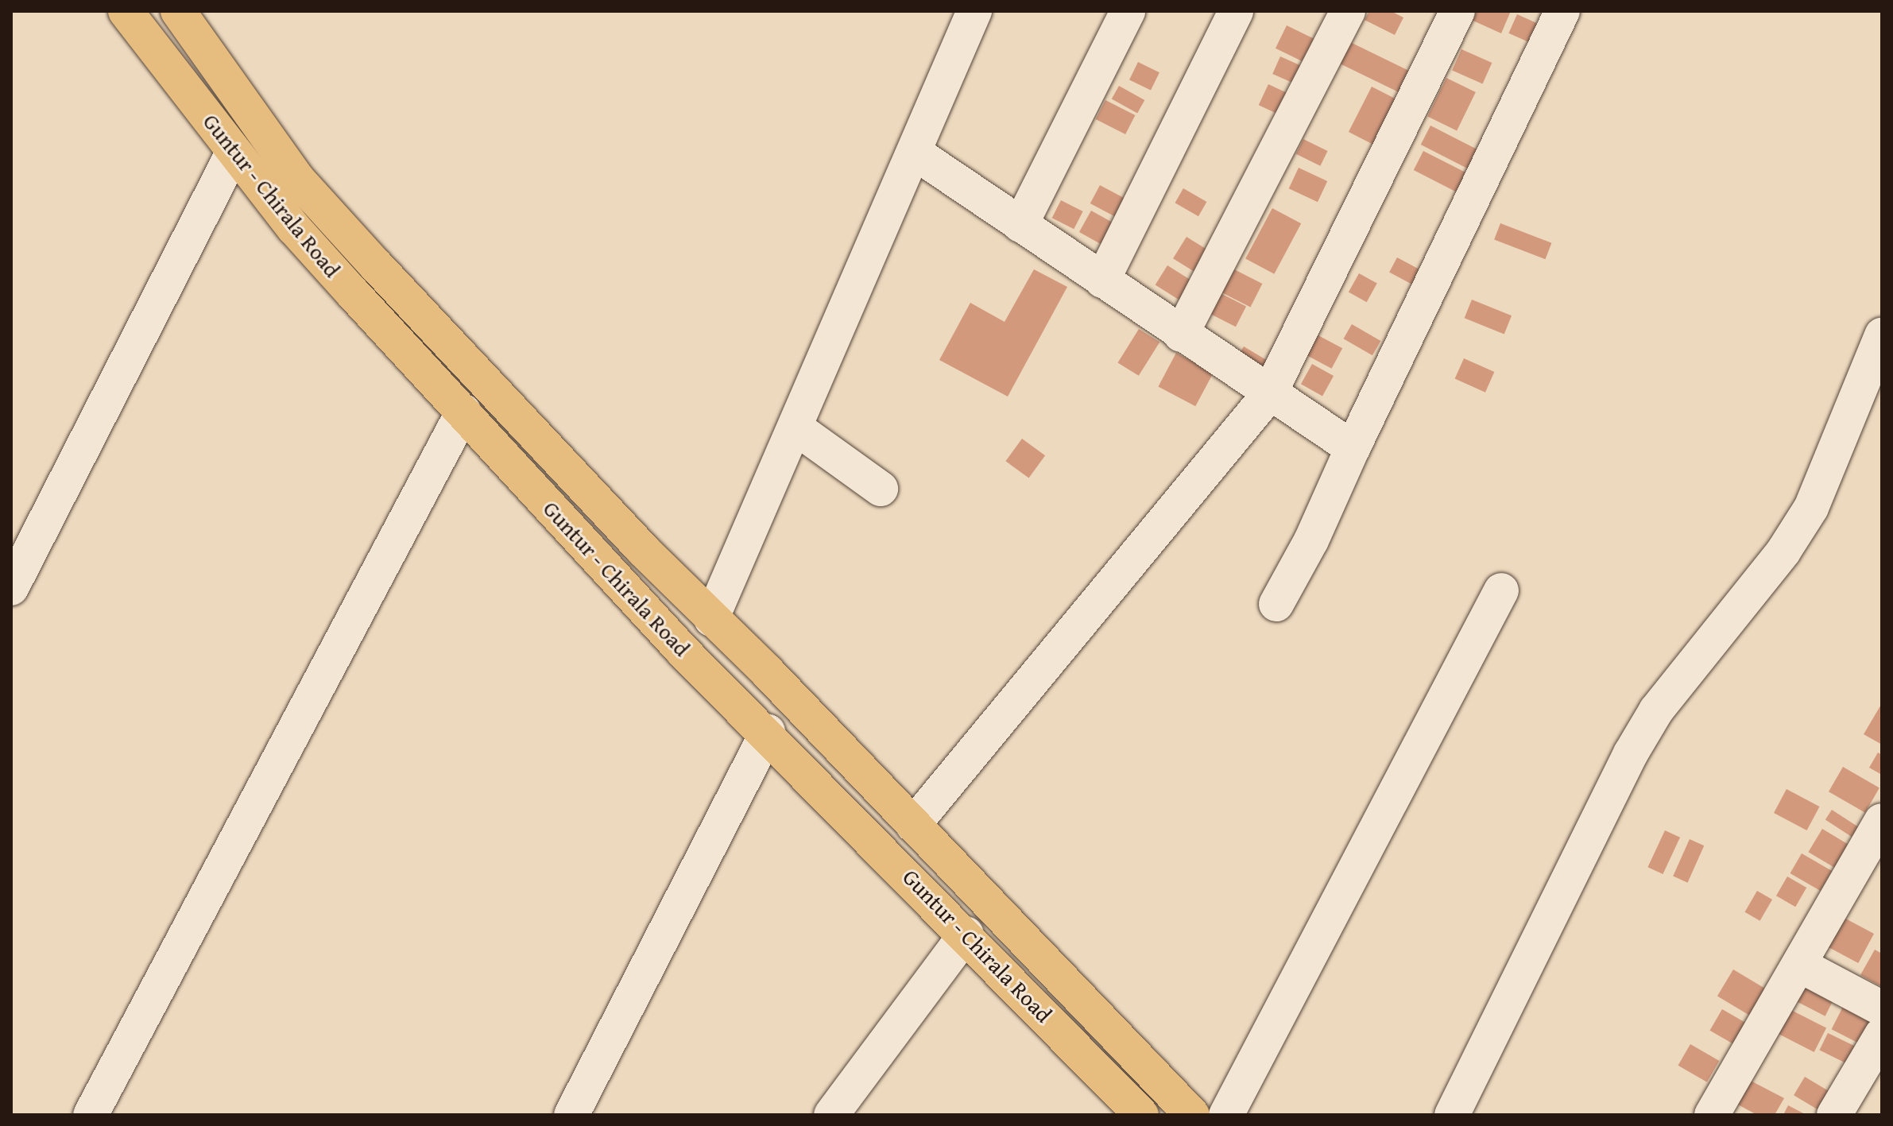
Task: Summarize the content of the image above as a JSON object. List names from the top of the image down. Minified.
{"streets":{"main road":["Guntur - Chirala Road"]}}
